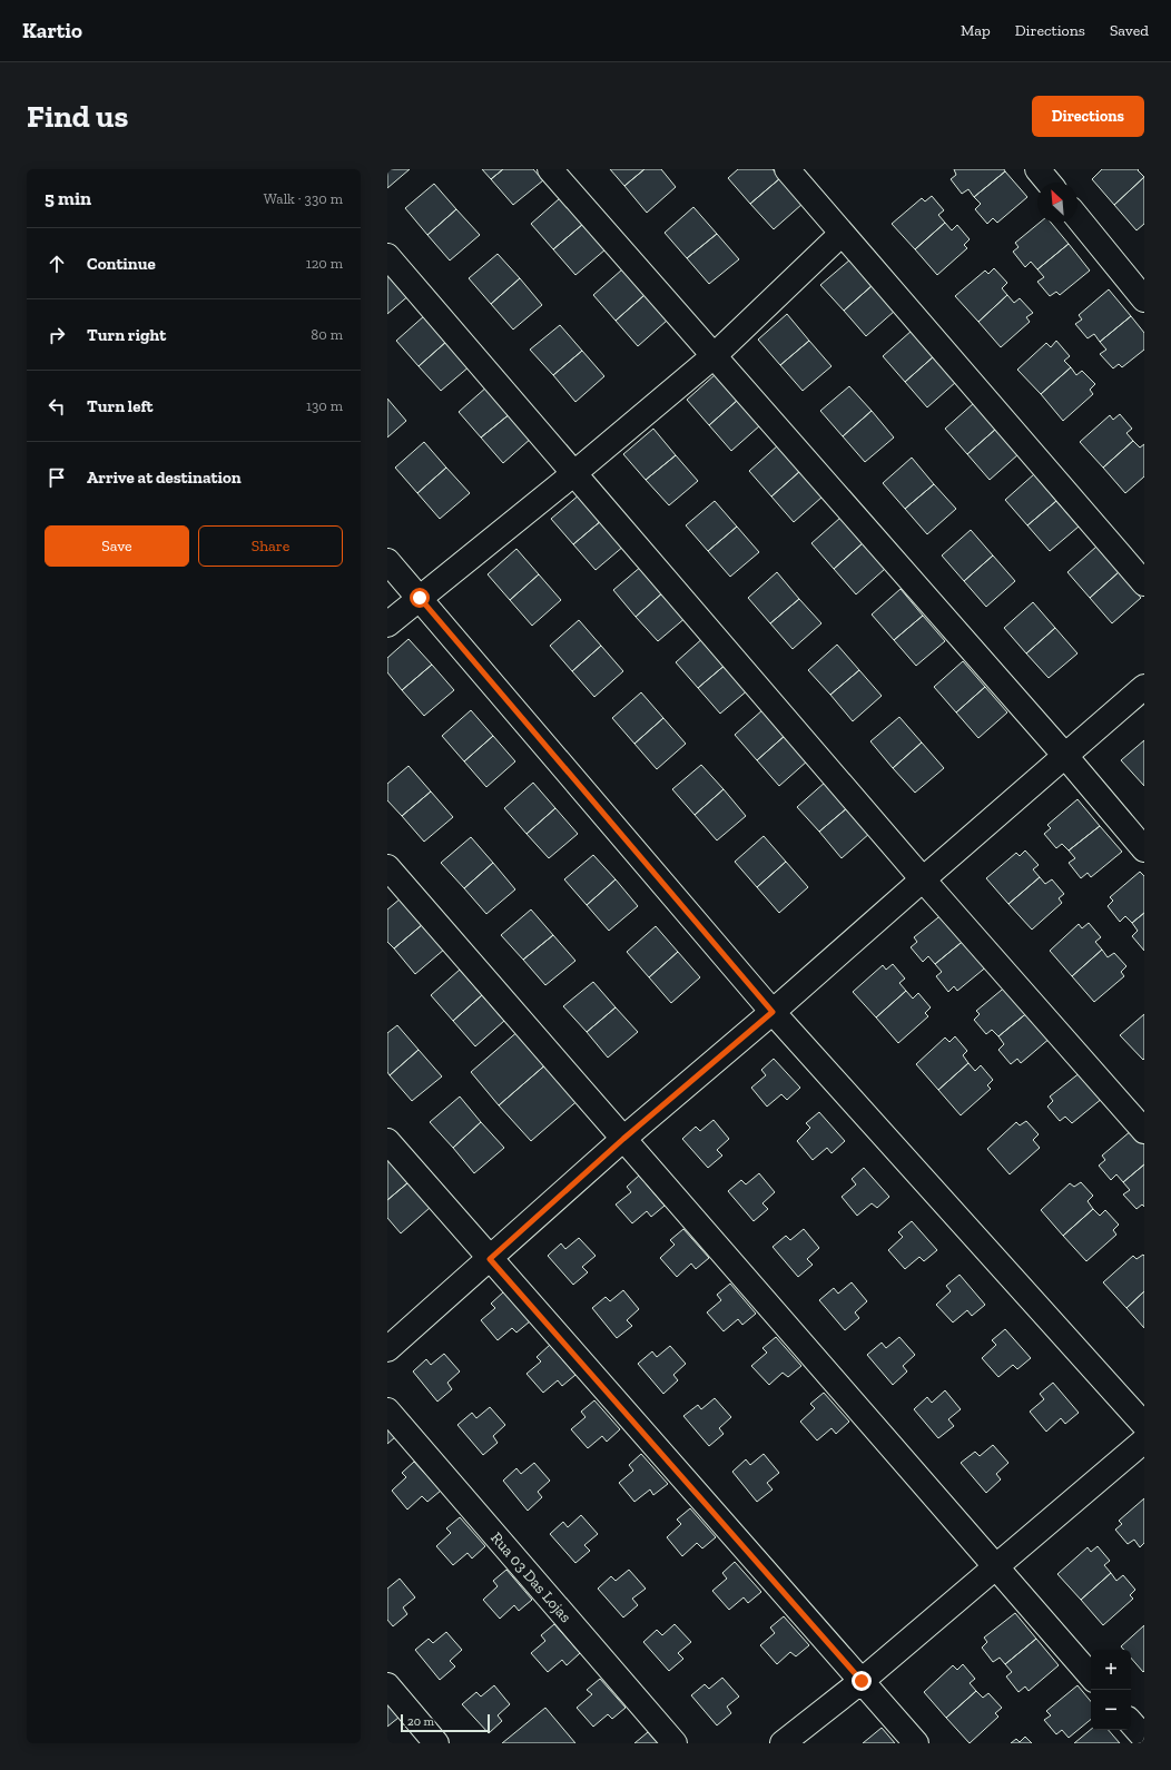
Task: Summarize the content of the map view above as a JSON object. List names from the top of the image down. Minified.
{"streets":{"street":["Rua 03 Das Lojas"]},"scale_bar":"20 m","north":"top left","page":{"header":"Kartio","nav":["Map","Directions","Saved"],"buttons":["Directions",["Save","Share"]],"title":"Find us","heading":["5 min","Walk · 330 m"],"list":[["Continue","120 m"],["Turn right","80 m"],["Turn left","130 m"],"Arrive at destination"],"map_buttons":["+","−"],"scale":"20 m"}}
